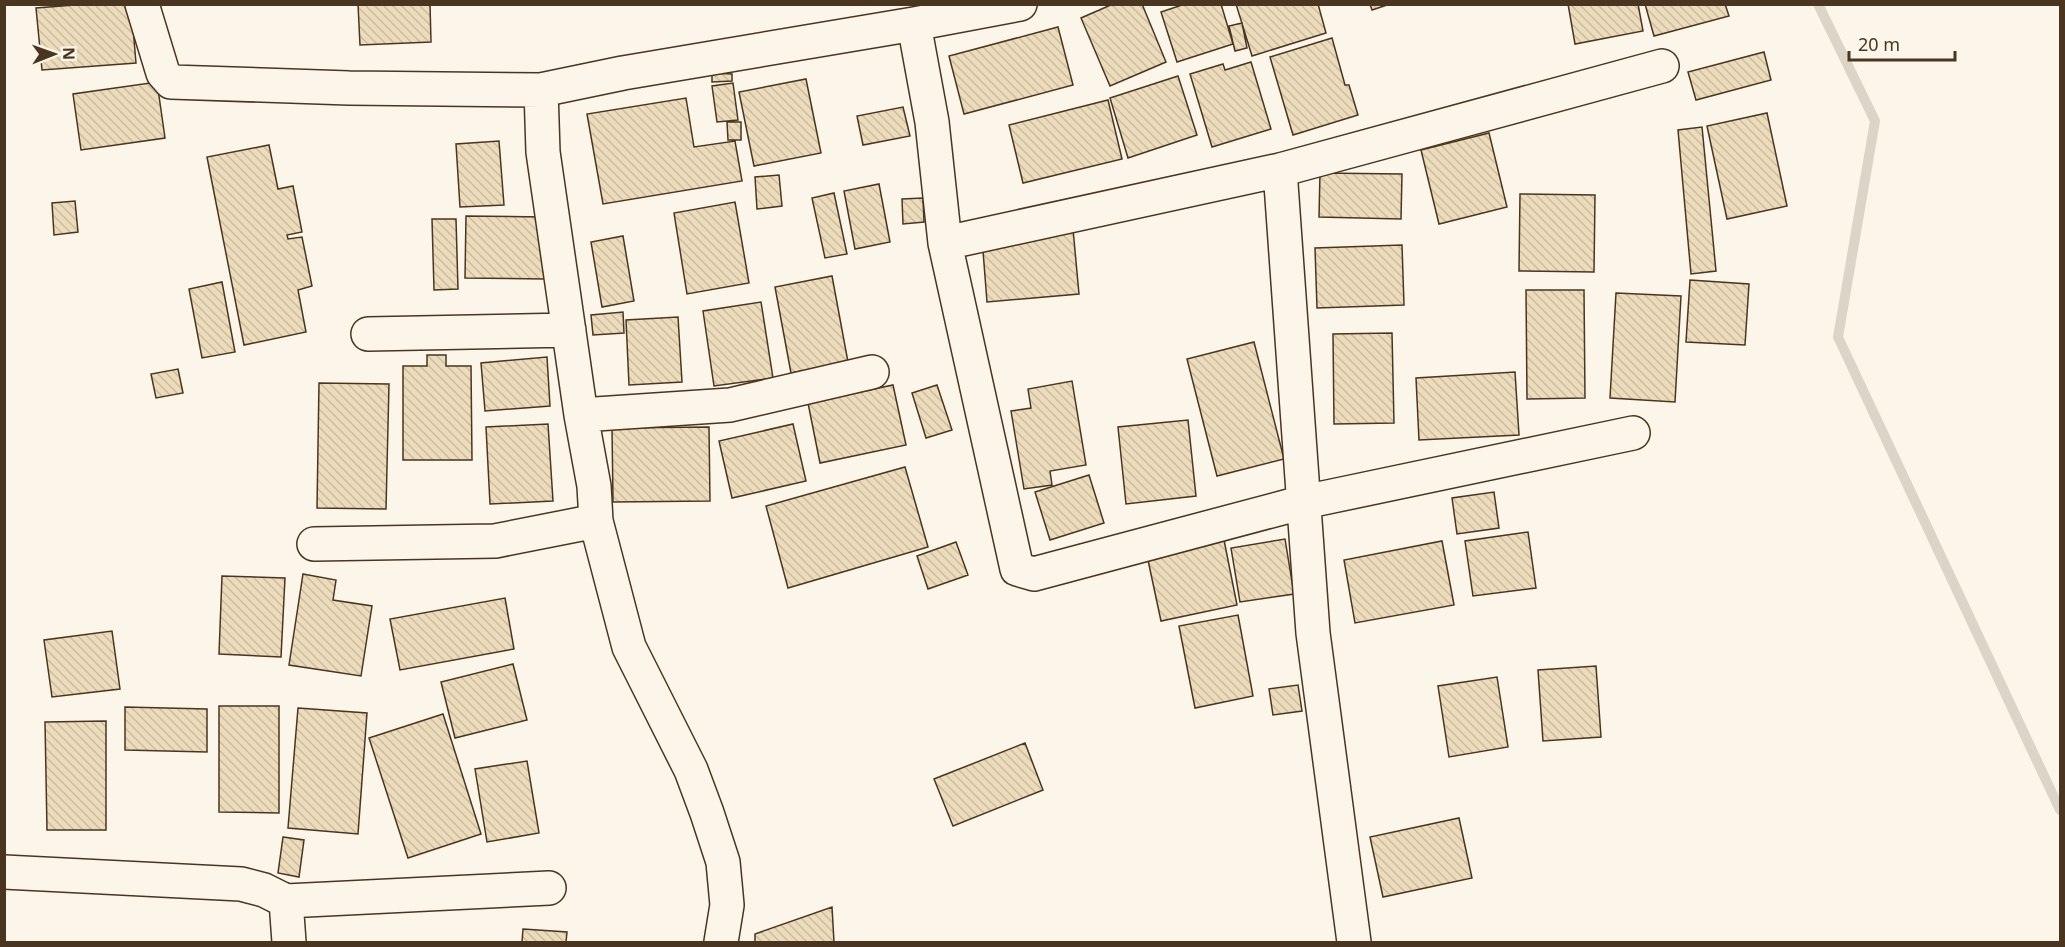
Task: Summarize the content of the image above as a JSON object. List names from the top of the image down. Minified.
{"scale_bar":"20 m","north":"right"}
